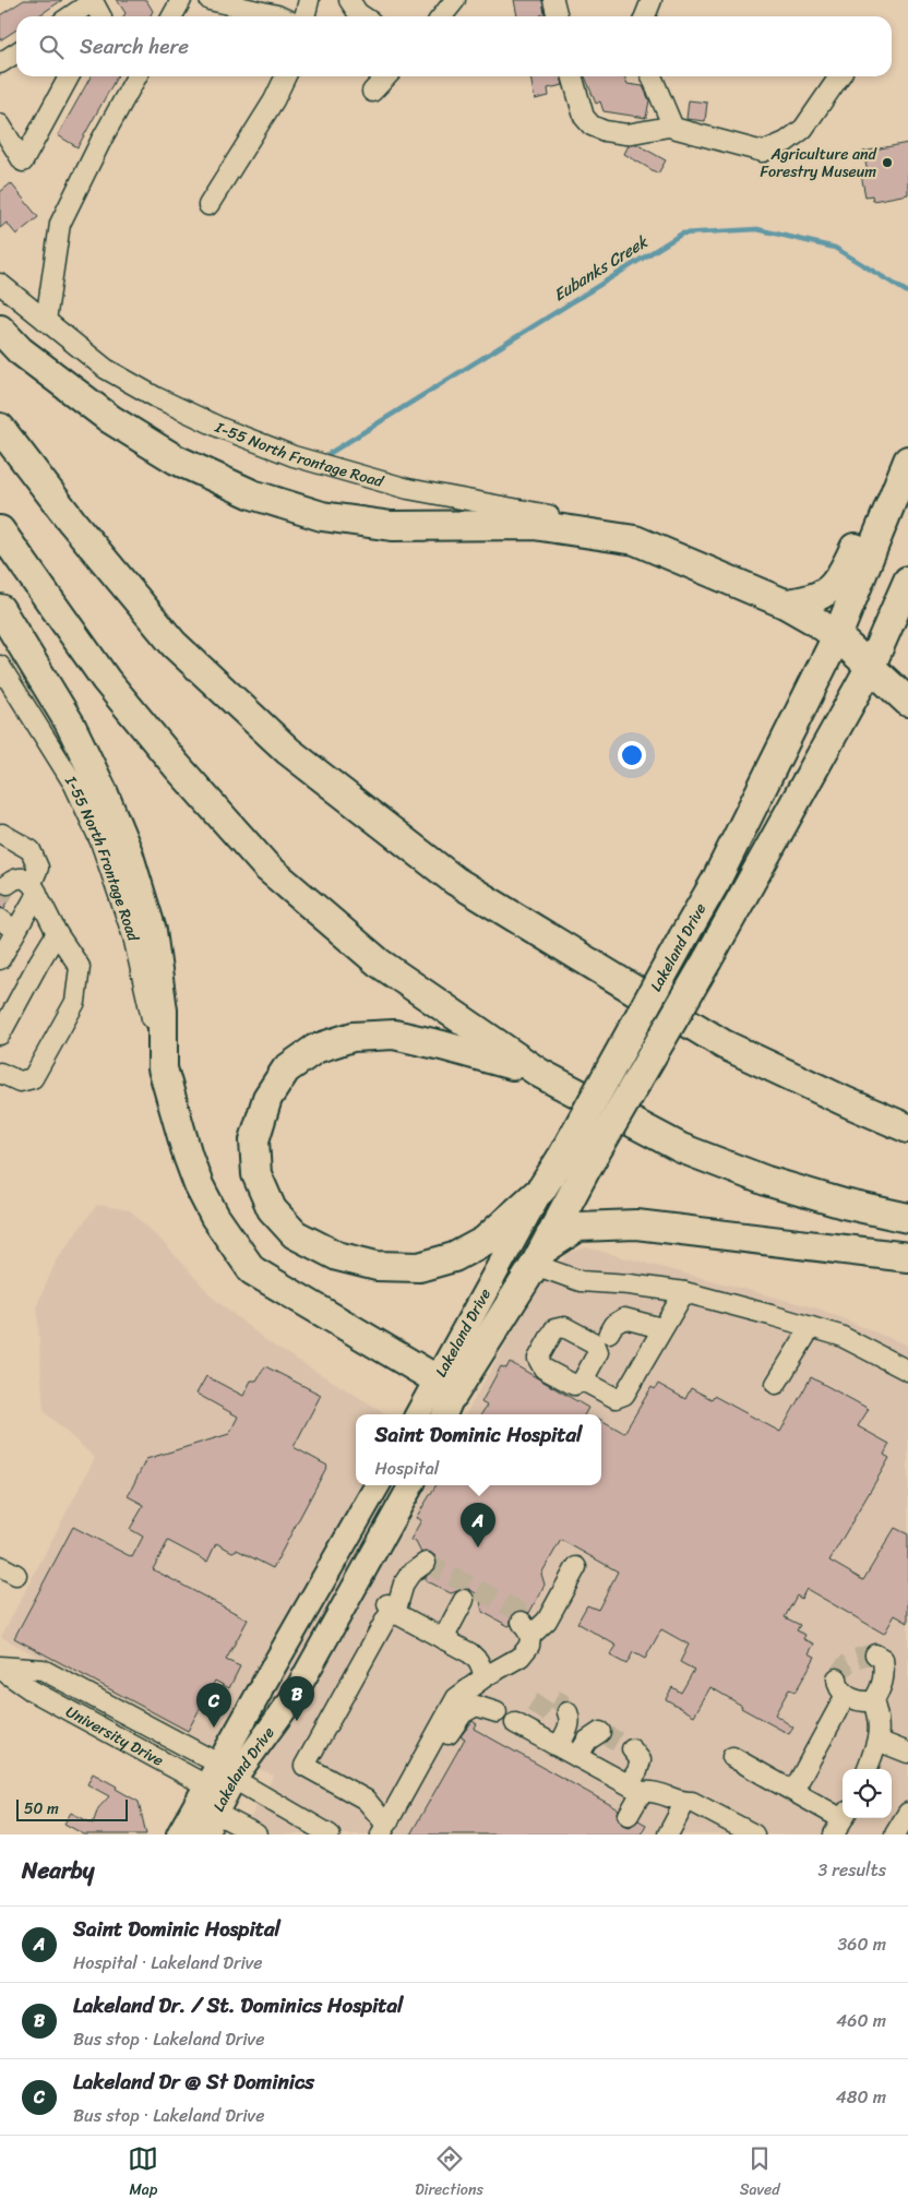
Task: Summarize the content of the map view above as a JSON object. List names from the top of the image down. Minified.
{"streets":{"highway":["Lakeland Drive"],"street":["I-55 North Frontage Road","University Drive"]},"crossings":[["Lakeland Drive","University Drive"]],"water":["Eubanks Creek"],"places":["Agriculture and Forestry Museum"],"scale_bar":"50 m","page":{"search":"Search here","popup":["Saint Dominic Hospital","Hospital"],"pins":["A","B","C"],"scale":"50 m","heading":["Nearby","3 results"],"list":[{"mark":"A","name":"Saint Dominic Hospital","note":"Hospital · Lakeland Drive","value":"360 m"},{"mark":"B","name":"Lakeland Dr. / St. Dominics Hospital","note":"Bus stop · Lakeland Drive","value":"460 m"},{"mark":"C","name":"Lakeland Dr @ St Dominics","note":"Bus stop · Lakeland Drive","value":"480 m"}],"nav":["Map","Directions","Saved"]}}
